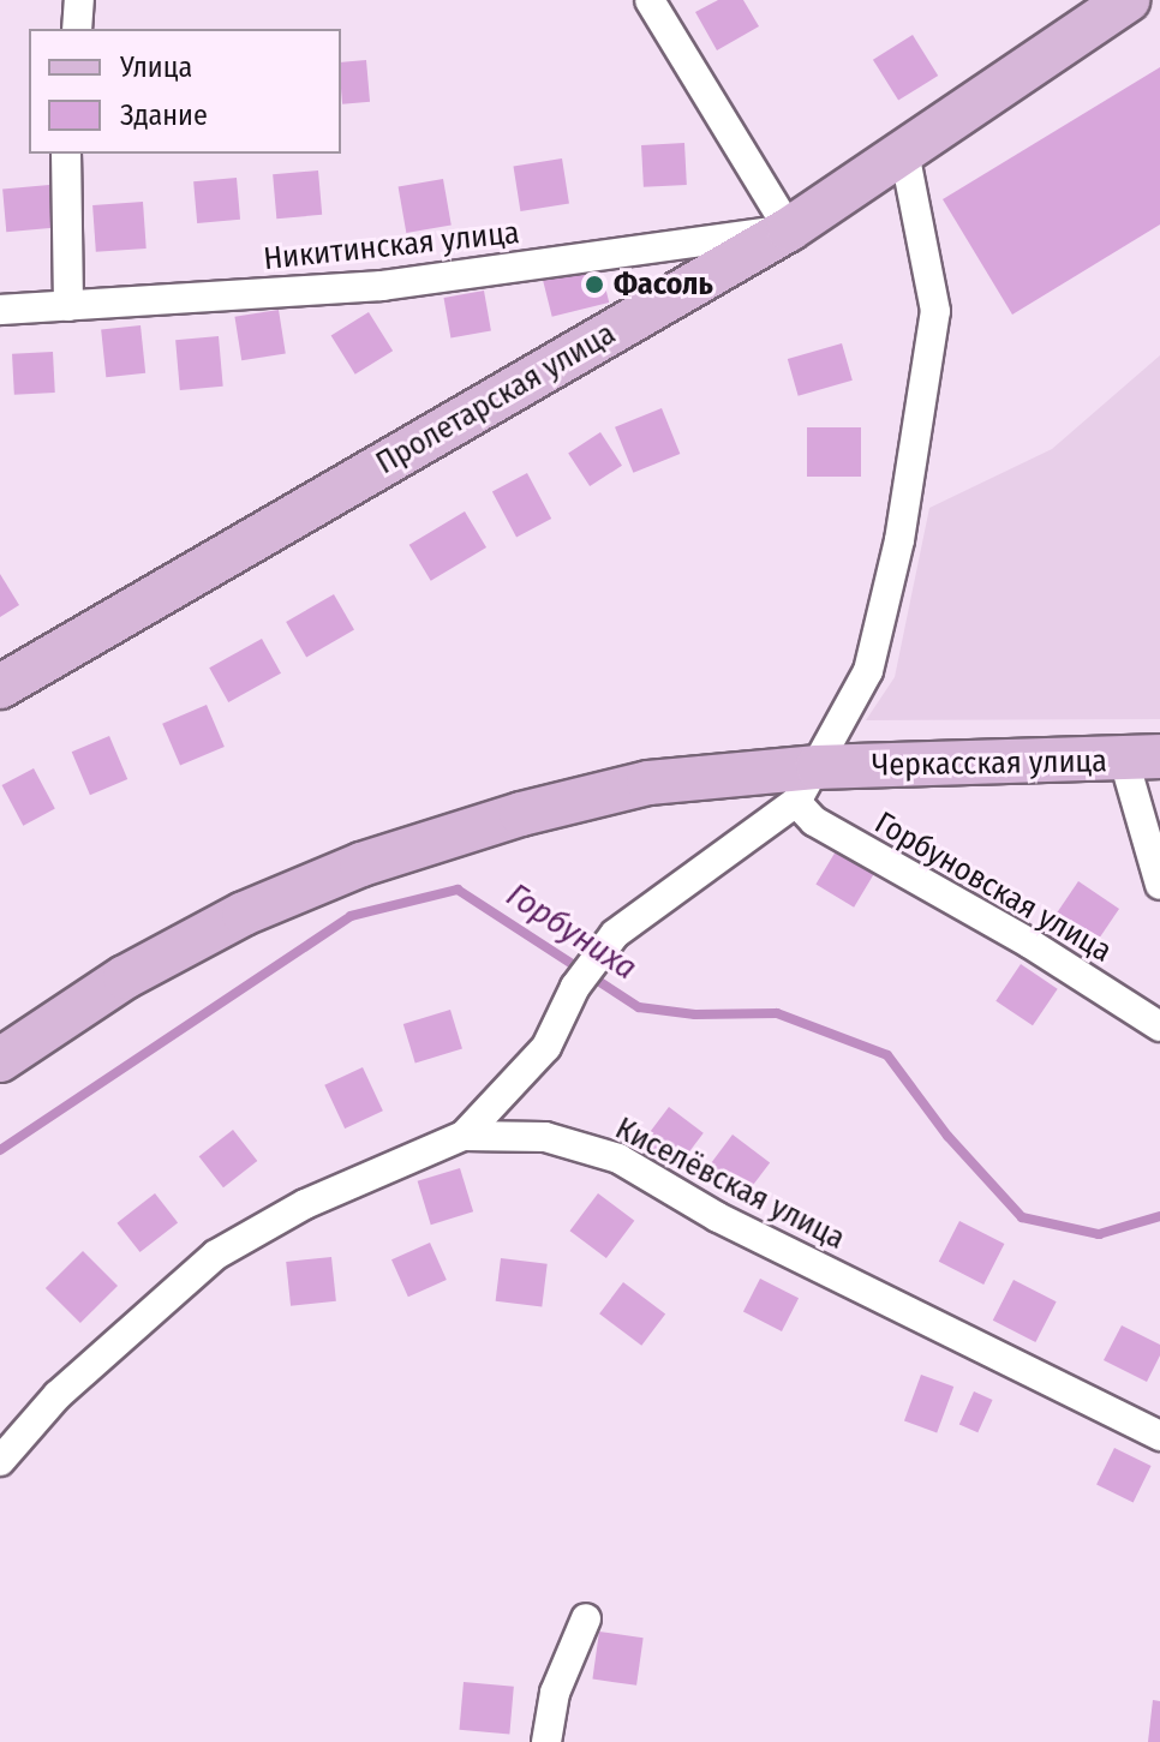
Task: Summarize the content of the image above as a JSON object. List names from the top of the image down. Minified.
{"streets":{"main road":["Пролетарская улица","Черкасская улица"],"street":["Никитинская улица","Горбуновская улица","Киселёвская улица"]},"crossings":[["Никитинская улица","Пролетарская улица"],["Черкасская улица","Горбуновская улица"]],"water":["Горбуниха"],"places":["Фасоль"],"legend":["Улица","Здание"]}
